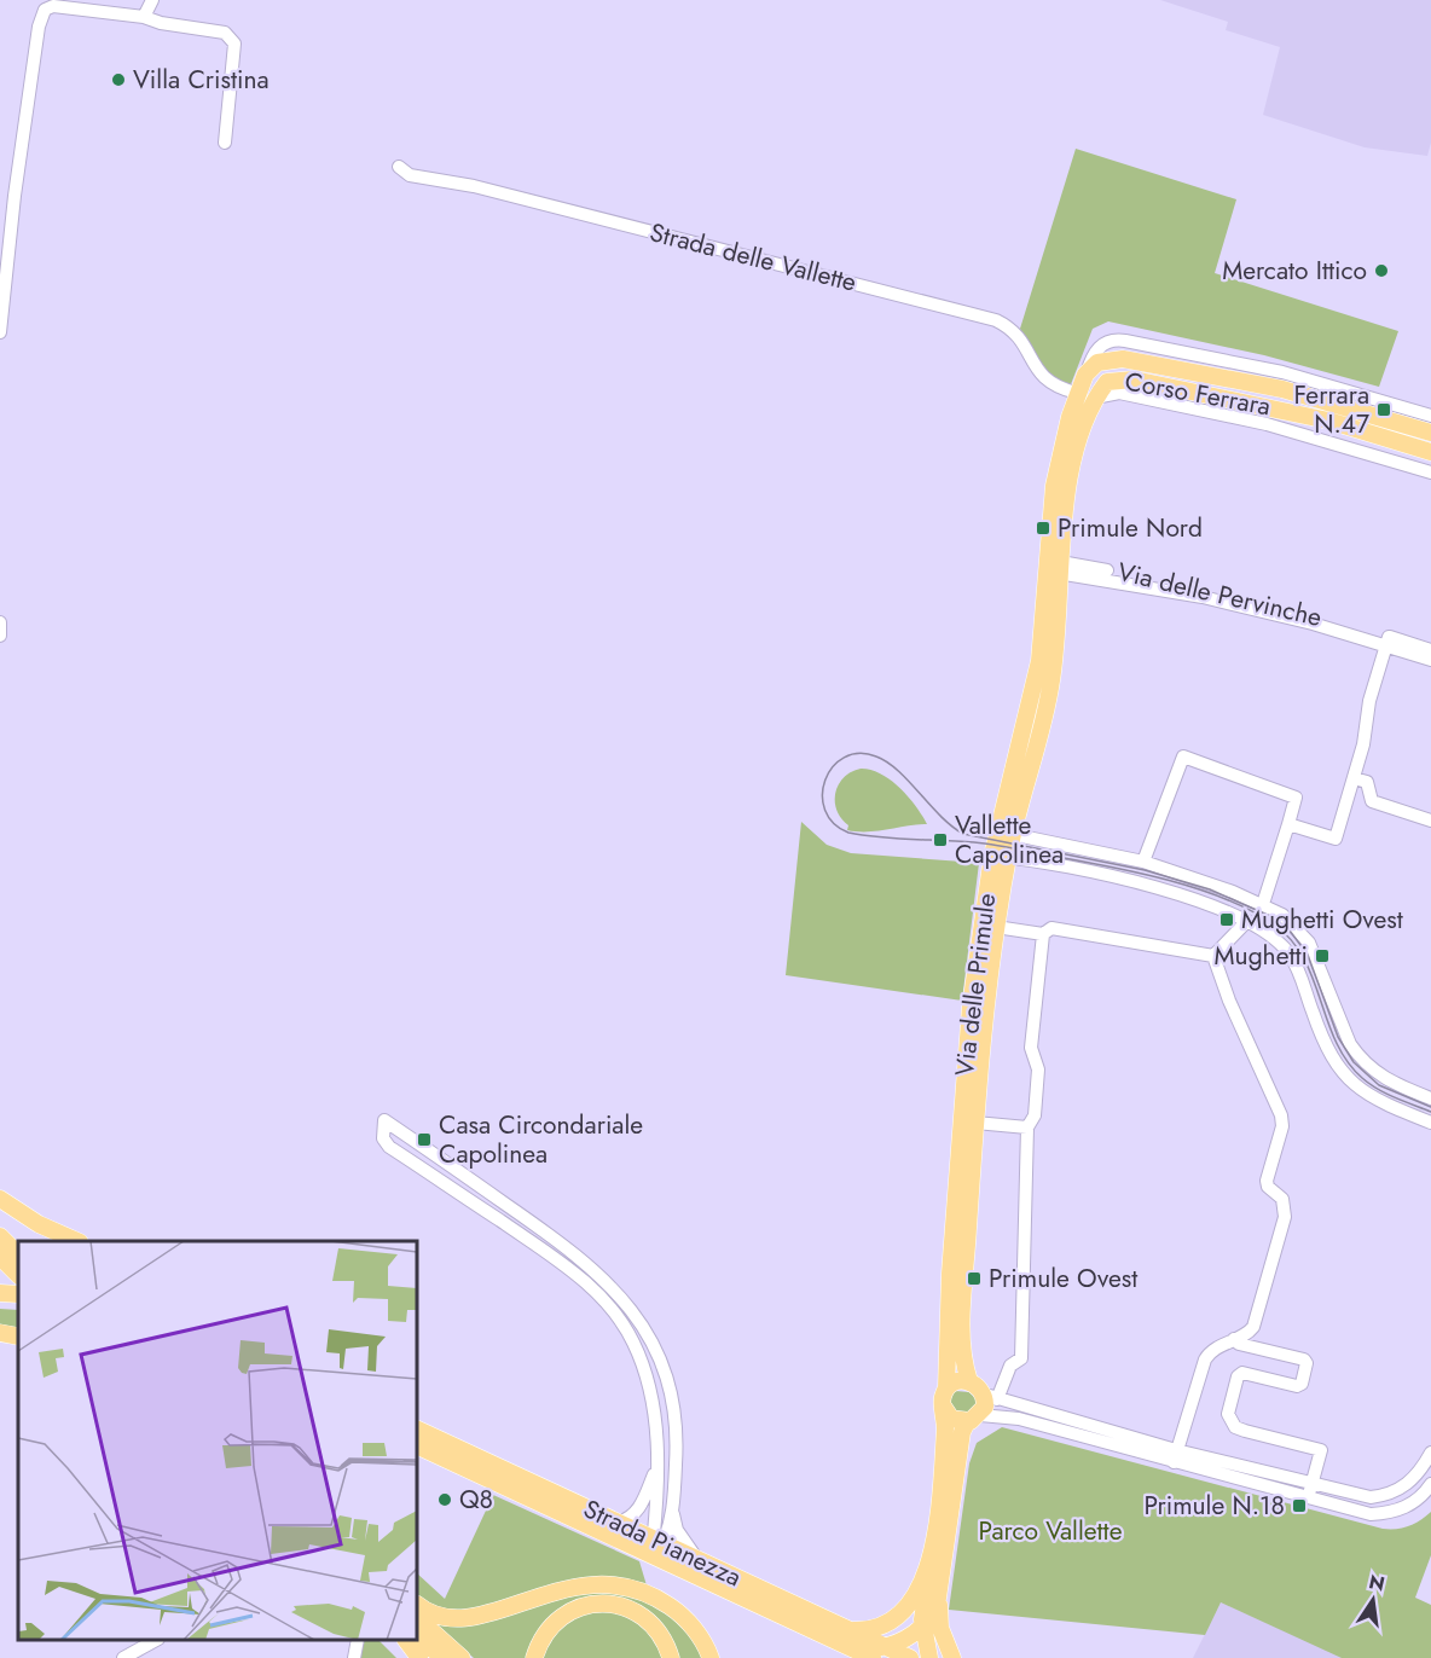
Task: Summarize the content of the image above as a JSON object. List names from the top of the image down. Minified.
{"streets":{"main road":["Corso Ferrara","Via delle Primule","Strada Pianezza"],"street":["Strada delle Vallette","Via delle Pervinche"]},"crossings":[["Strada delle Vallette","Via delle Primule"],["Corso Ferrara","Via delle Primule"],["Via delle Pervinche","Via delle Primule"]],"parks":["Parco Vallette"],"places":{"other":["Villa Cristina","Mercato Ittico","Q8"],"transit":["Ferrara N.47","Primule Nord","Vallette Capolinea","Mughetti Ovest","Mughetti","Casa Circondariale Capolinea","Primule Ovest","Primule N.18"]},"north":"top"}
